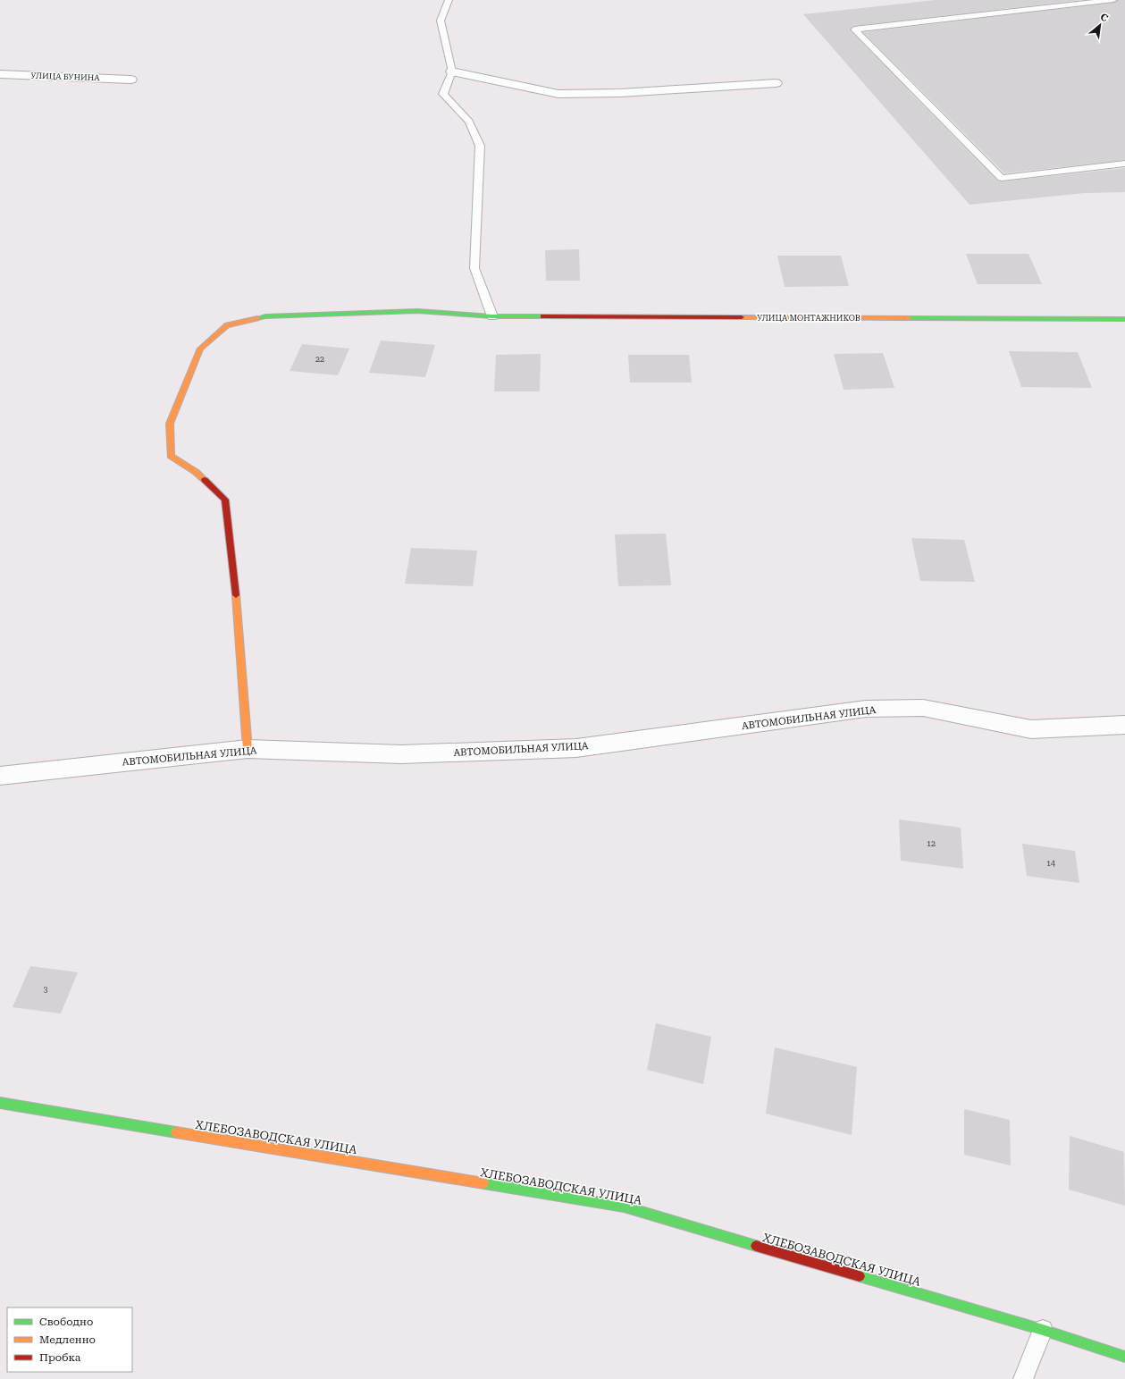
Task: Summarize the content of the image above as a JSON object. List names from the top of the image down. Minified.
{"streets":{"street":["УЛИЦА БУНИНА","УЛИЦА МОНТАЖНИКОВ","АВТОМОБИЛЬНАЯ УЛИЦА","ХЛЕБОЗАВОДСКАЯ УЛИЦА"]},"crossings":[["УЛИЦА МОНТАЖНИКОВ","АВТОМОБИЛЬНАЯ УЛИЦА"]],"house_numbers":["22","12","14","3"],"legend":["Свободно","Медленно","Пробка"],"north":"top right"}
